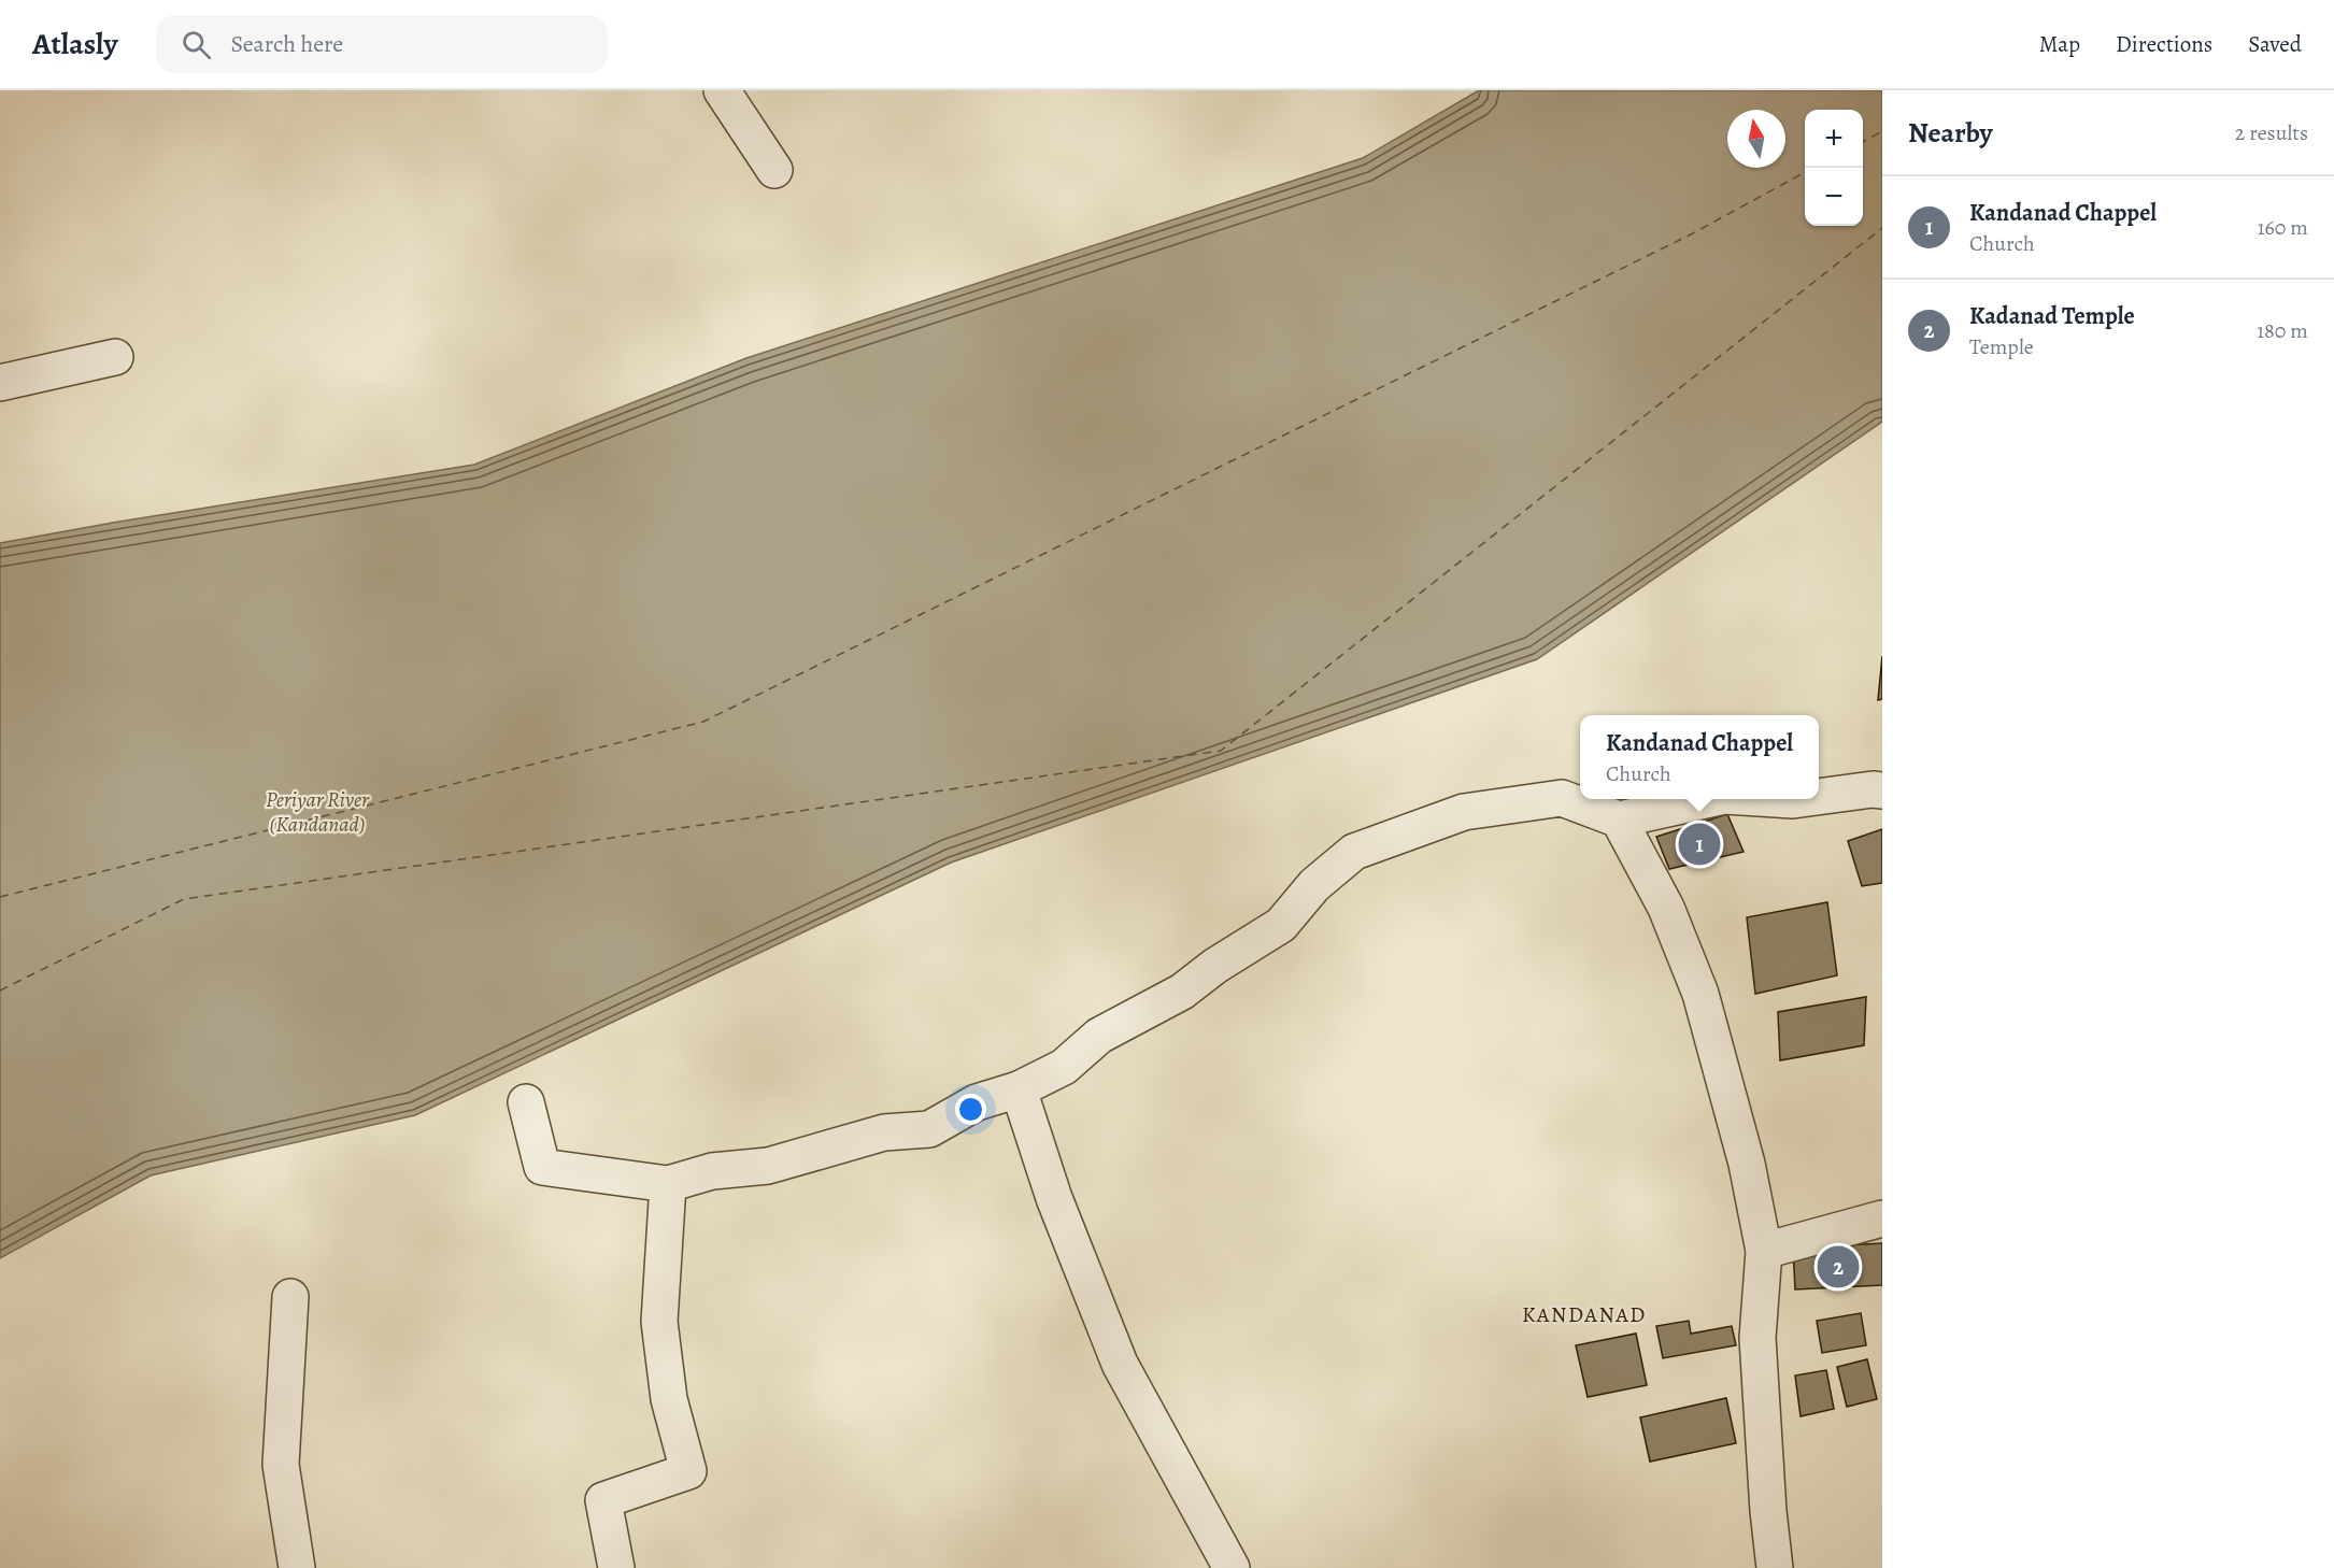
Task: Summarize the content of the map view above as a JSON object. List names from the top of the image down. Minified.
{"districts":["KANDANAD"],"water":["Periyar River (Kandanad)"],"north":"top","page":{"header":"Atlasly","search":"Search here","nav":["Map","Directions","Saved"],"heading":["Nearby","2 results"],"map_buttons":["+","−"],"list":[{"mark":"1","name":"Kandanad Chappel","note":"Church","value":"160 m"},{"mark":"2","name":"Kadanad Temple","note":"Temple","value":"180 m"}],"popup":["Kandanad Chappel","Church"],"pins":["1","2"]}}
